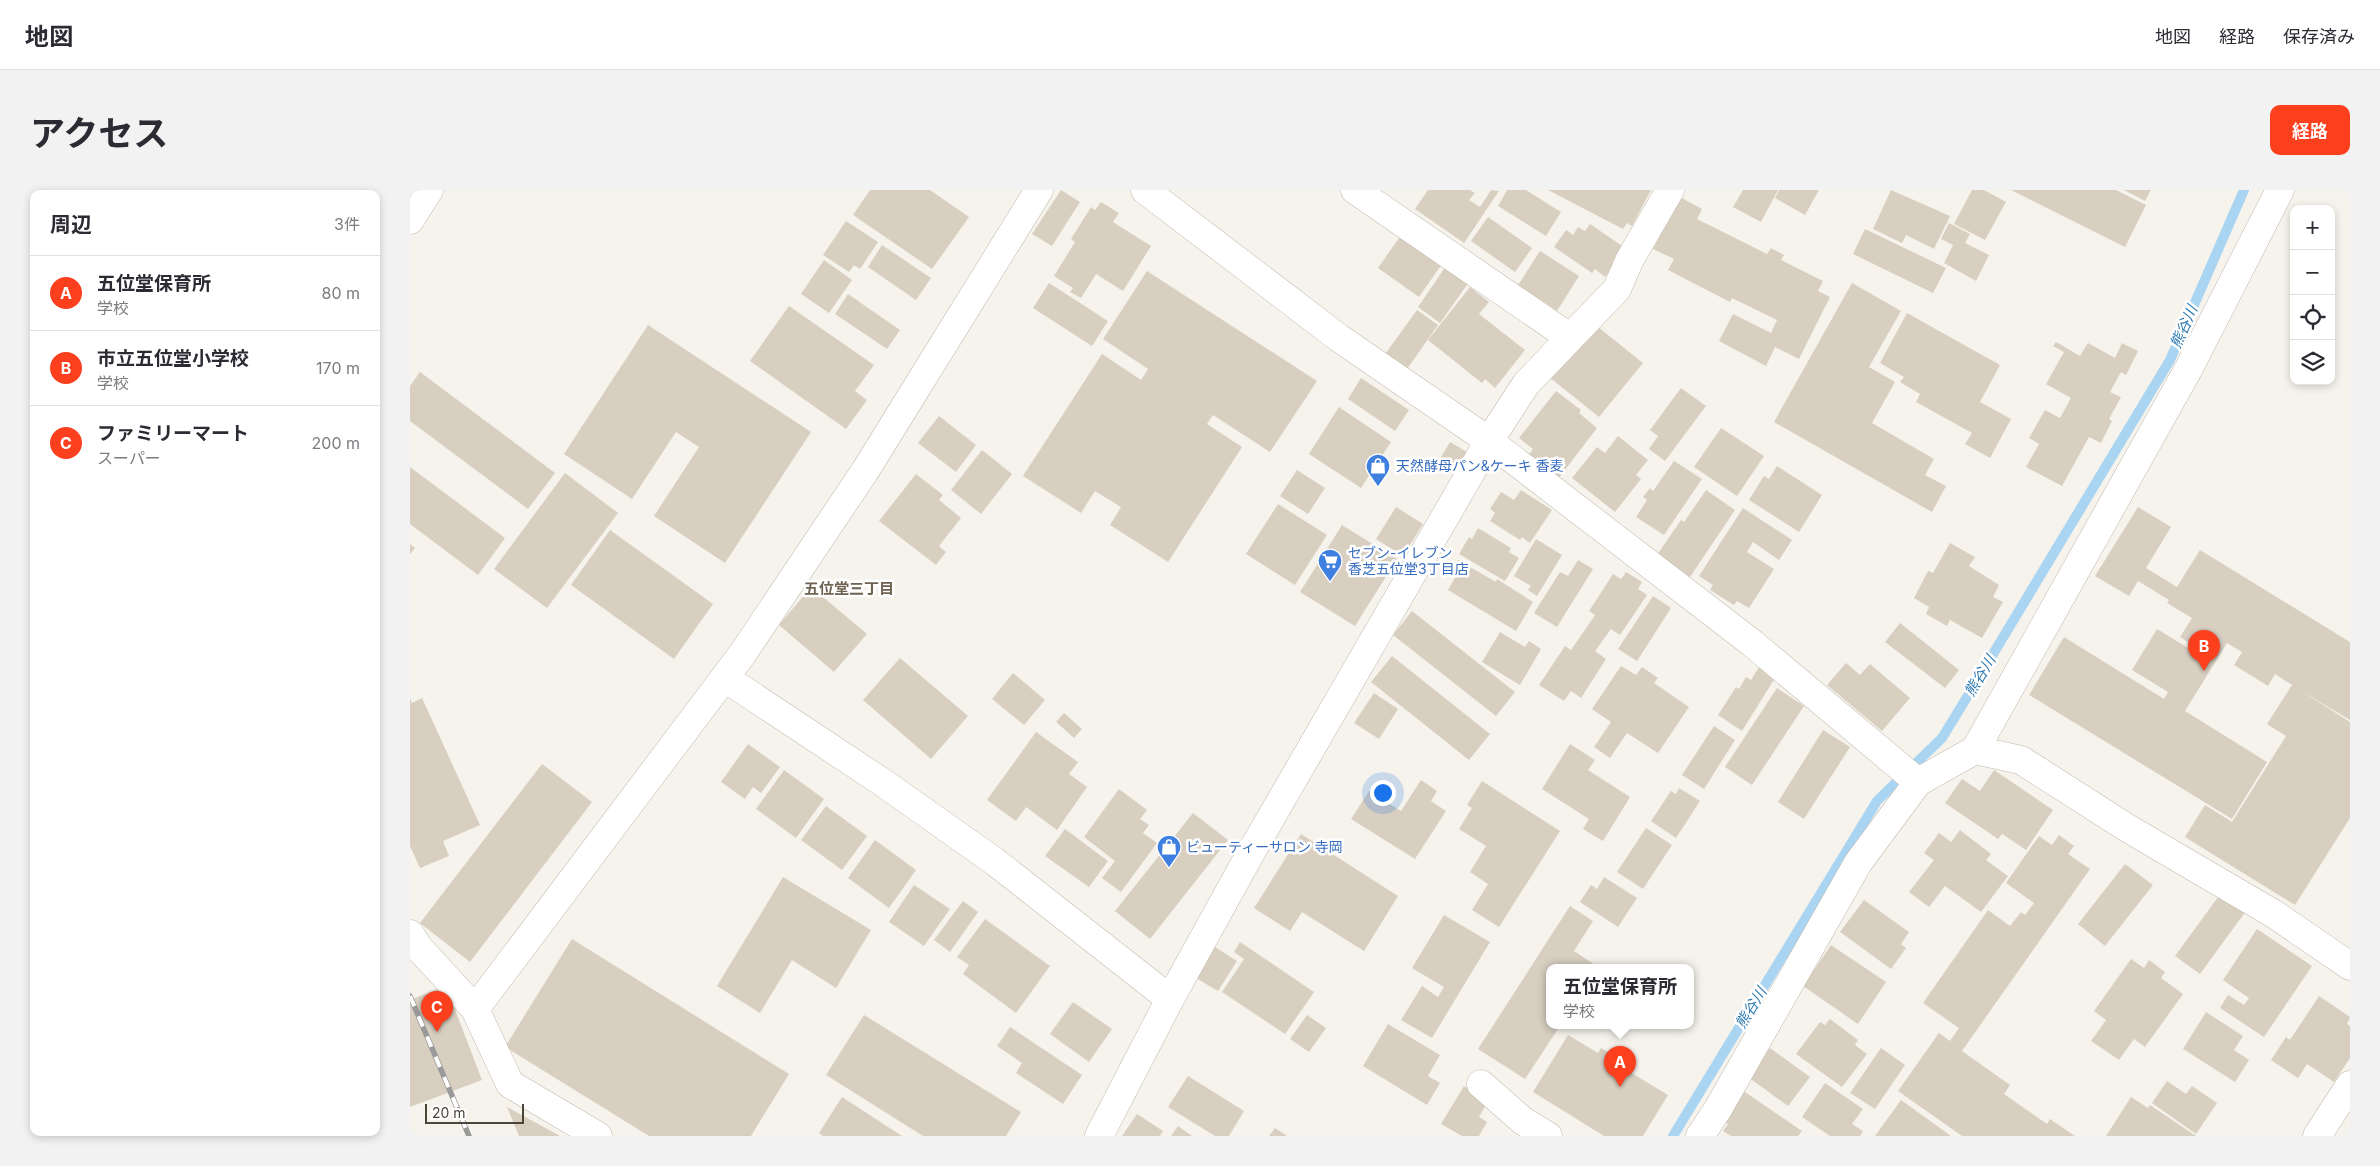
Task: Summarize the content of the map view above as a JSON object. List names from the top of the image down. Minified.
{"districts":["五位堂三丁目"],"water":["熊谷川"],"places":{"shop":["天然酵母パン&ケーキ 香麦","ビューティーサロン 寺岡"],"supermarket":["セブン-イレブン 香芝五位堂3丁目店"]},"scale_bar":"20 m","page":{"header":"地図","nav":["地図","経路","保存済み"],"title":"アクセス","buttons":"経路","heading":["周辺","3件"],"map_buttons":["+","−"],"list":[{"mark":"A","name":"五位堂保育所","note":"学校","value":"80 m"},{"mark":"B","name":"市立五位堂小学校","note":"学校","value":"170 m"},{"mark":"C","name":"ファミリーマート","note":"スーパー","value":"200 m"}],"pins":["B","C","A"],"popup":["五位堂保育所","学校"],"scale":"20 m"}}
